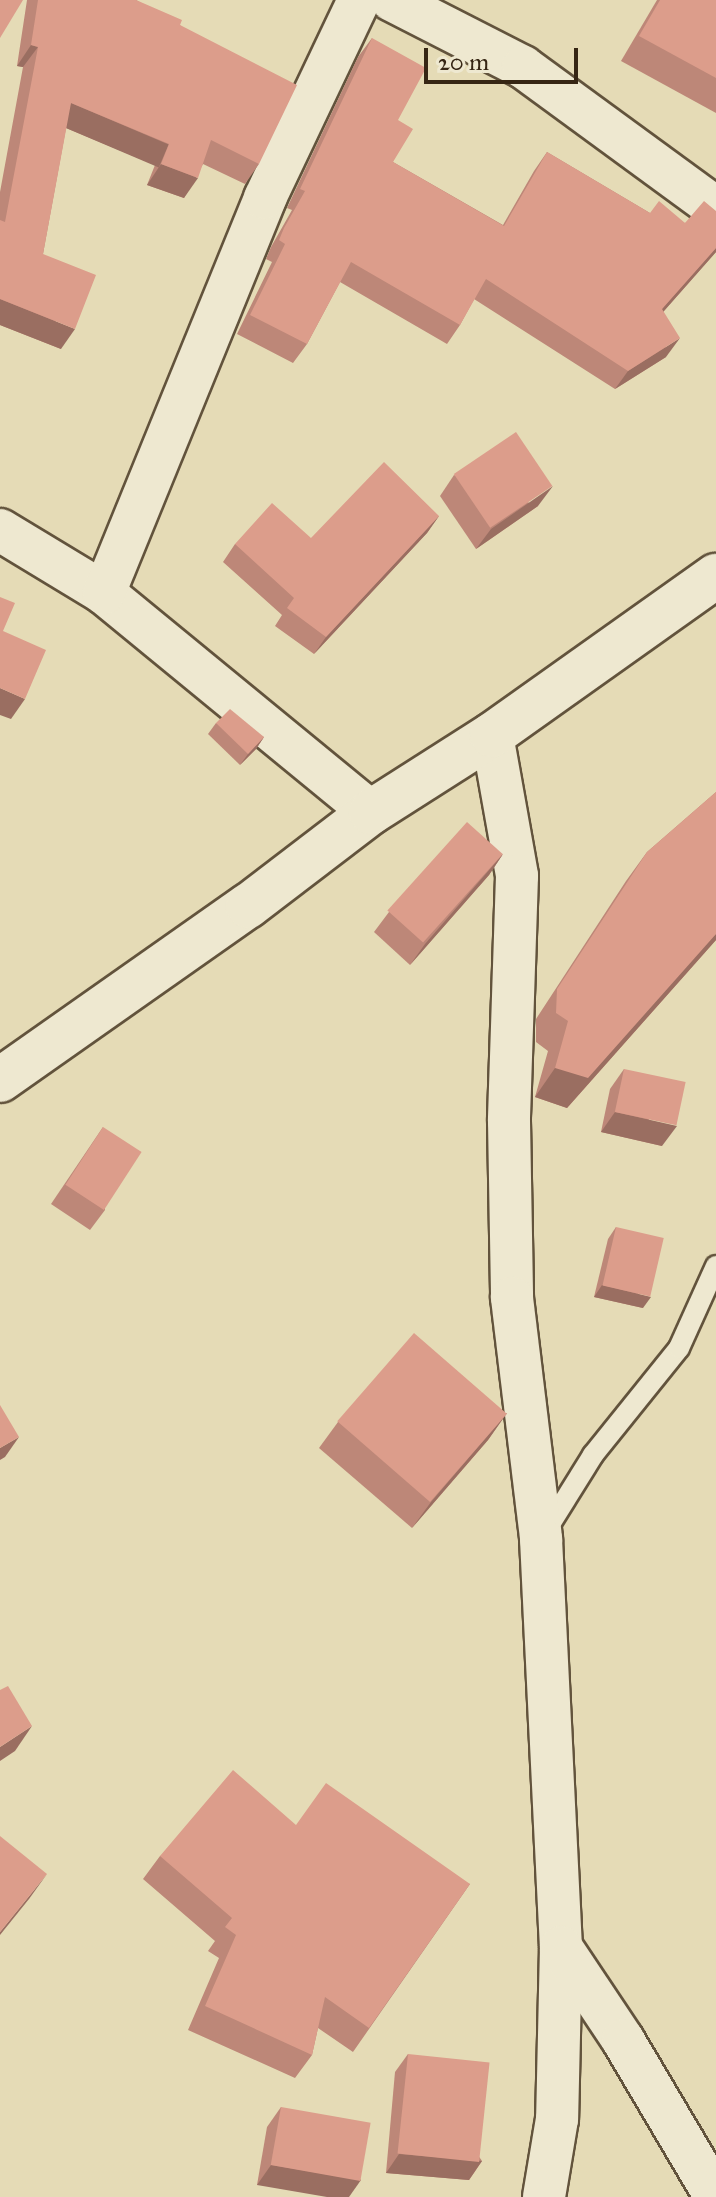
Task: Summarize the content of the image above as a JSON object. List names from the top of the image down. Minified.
{"scale_bar":"20 m"}
